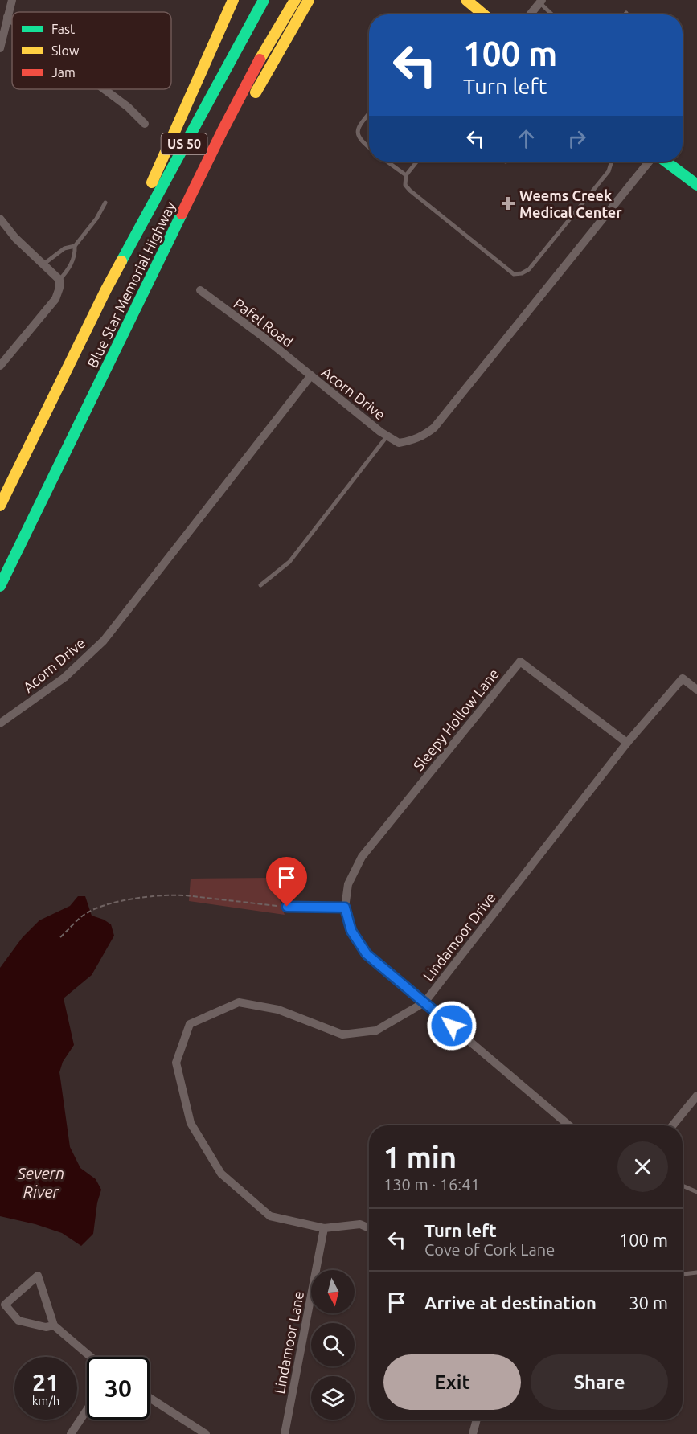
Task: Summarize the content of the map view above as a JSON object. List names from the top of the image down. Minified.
{"streets":{"main road":["US 50","Blue Star Memorial Highway"],"street":["Pafel Road","Acorn Drive","Sleepy Hollow Lane","Lindamoor Drive","Lindamoor Lane"]},"crossings":[["Pafel Road","Acorn Drive"],["Sleepy Hollow Lane","Lindamoor Drive"],["Lindamoor Drive","Lindamoor Lane"]],"water":["Severn River"],"places":{"health":["Weems Creek Medical Center"]},"legend":["Fast","Slow","Jam"],"north":"bottom","page":{"turn":["100 m","Turn left"],"heading":["1 min","130 m · 16:41"],"list":[{"name":"Turn left","note":"Cove of Cork Lane","value":"100 m"},{"name":"Arrive at destination","value":"30 m"}],"buttons":["Exit","Share"],"speed":"21 km/h","limit":"30"}}
